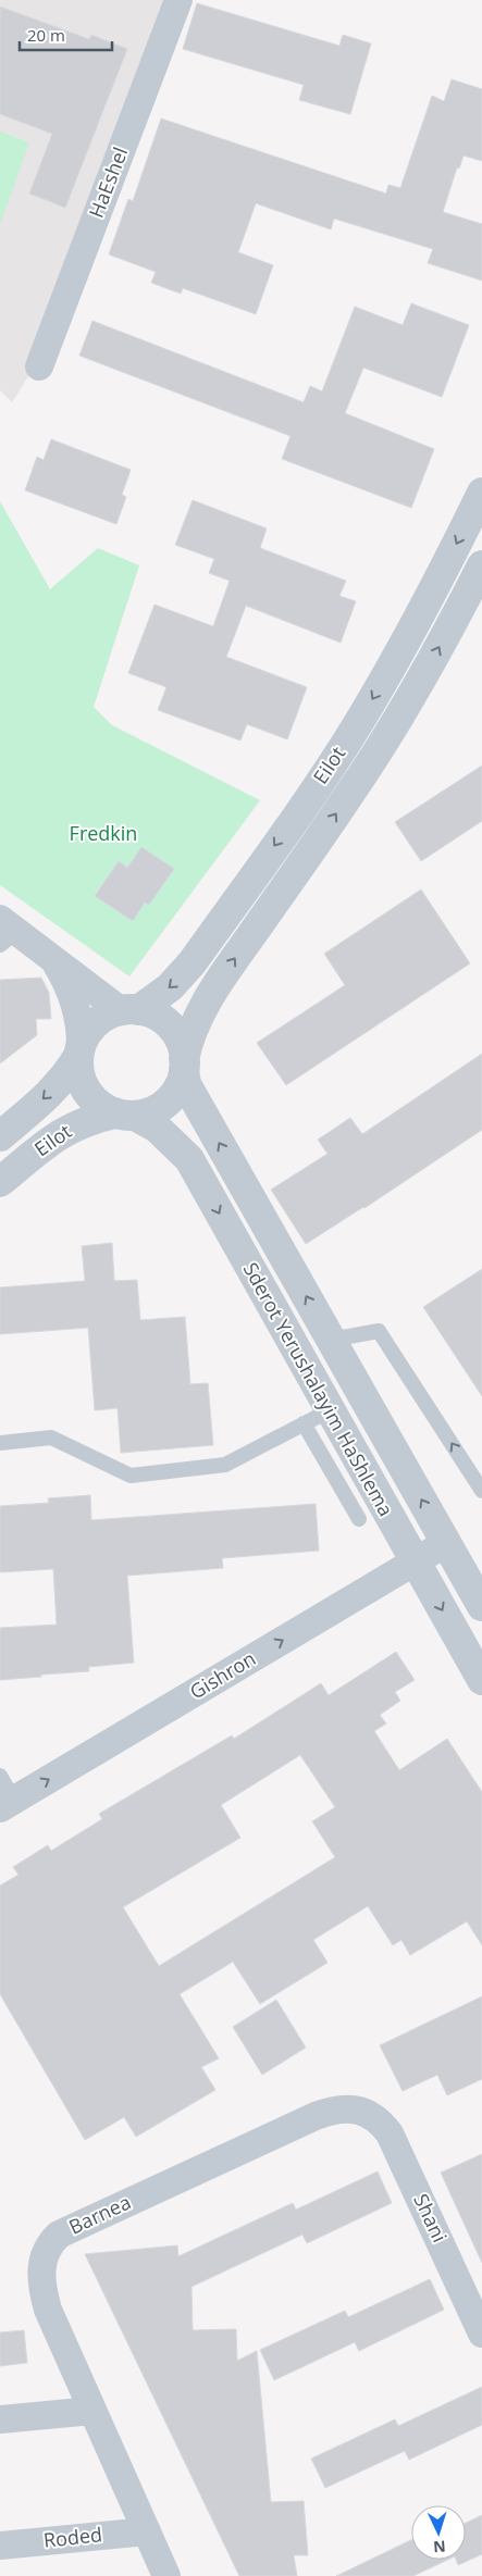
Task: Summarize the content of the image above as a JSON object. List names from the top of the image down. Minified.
{"streets":{"street":["HaEshel","Eilot","Sderot Yerushalayim HaShlema","Gishron","Barnea","Shani","Roded"]},"crossings":[["Eilot","Sderot Yerushalayim HaShlema"],["Sderot Yerushalayim HaShlema","Gishron"],["Barnea","Shani"],["Barnea","Roded"]],"one_way":["Gishron"],"parks":["Fredkin"],"scale_bar":"20 m","north":"bottom"}
